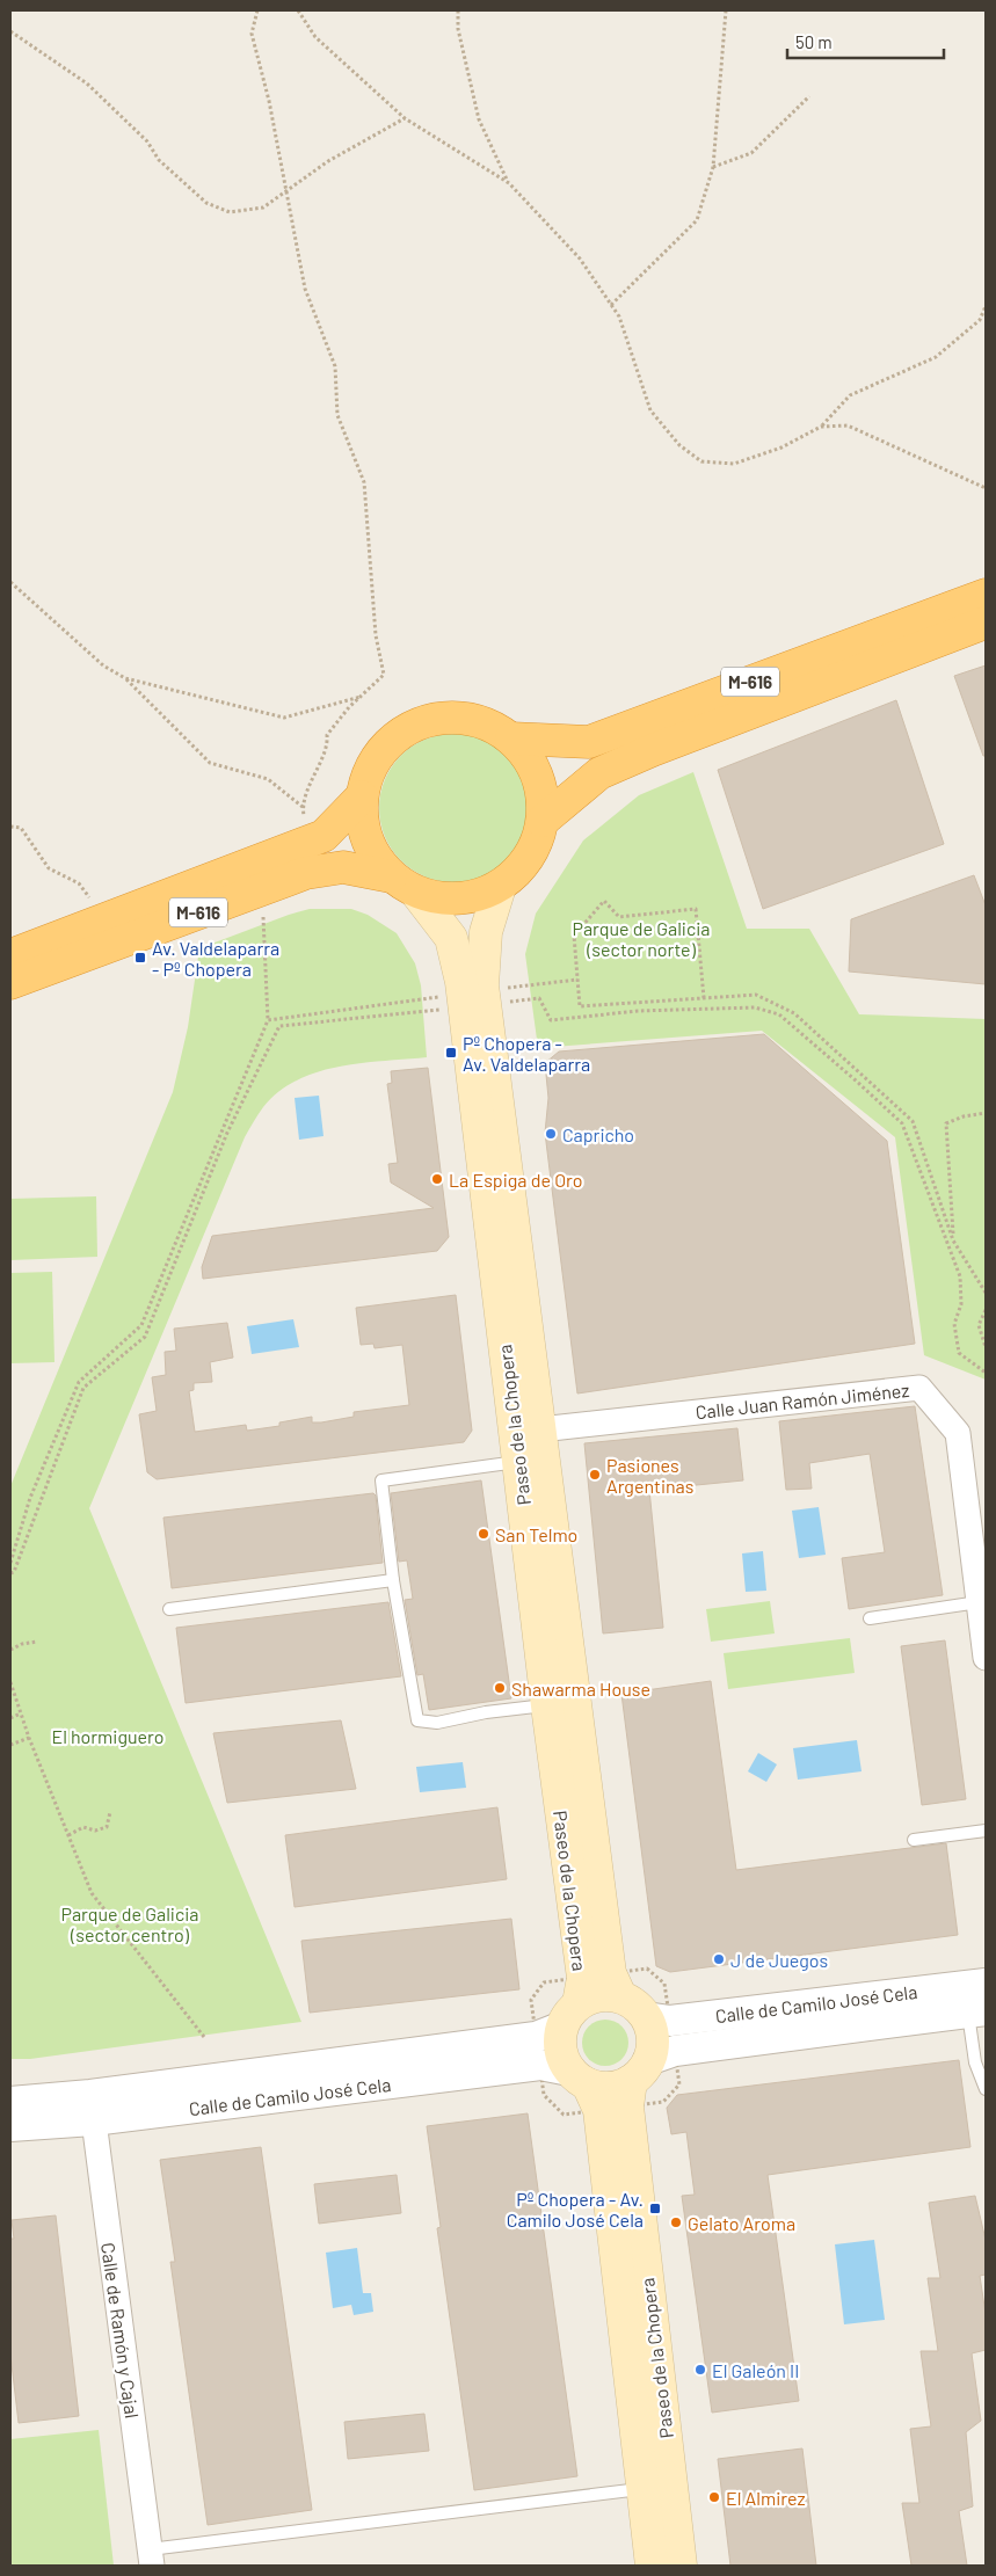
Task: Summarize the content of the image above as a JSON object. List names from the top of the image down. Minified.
{"streets":{"highway":["M-616"],"main road":["Paseo de la Chopera"],"street":["Calle Juan Ramón Jiménez","Calle de Camilo José Cela","Calle de Ramón y Cajal"]},"crossings":[["M-616","Paseo de la Chopera"],["Calle Juan Ramón Jiménez","Paseo de la Chopera"],["Paseo de la Chopera","Calle de Camilo José Cela"],["Calle de Camilo José Cela","Calle de Ramón y Cajal"]],"parks":["Parque de Galicia (sector norte)","El hormiguero","Parque de Galicia (sector centro)"],"places":{"transit":["Av. Valdelaparra - Pº Chopera","Pº Chopera - Av. Valdelaparra","Pº Chopera - Av. Camilo José Cela"],"other":["Capricho","La Espiga de Oro","Pasiones Argentinas","San Telmo","Shawarma House","J de Juegos","Gelato Aroma","El Galeón II","El Almirez"]},"scale_bar":"50 m"}
